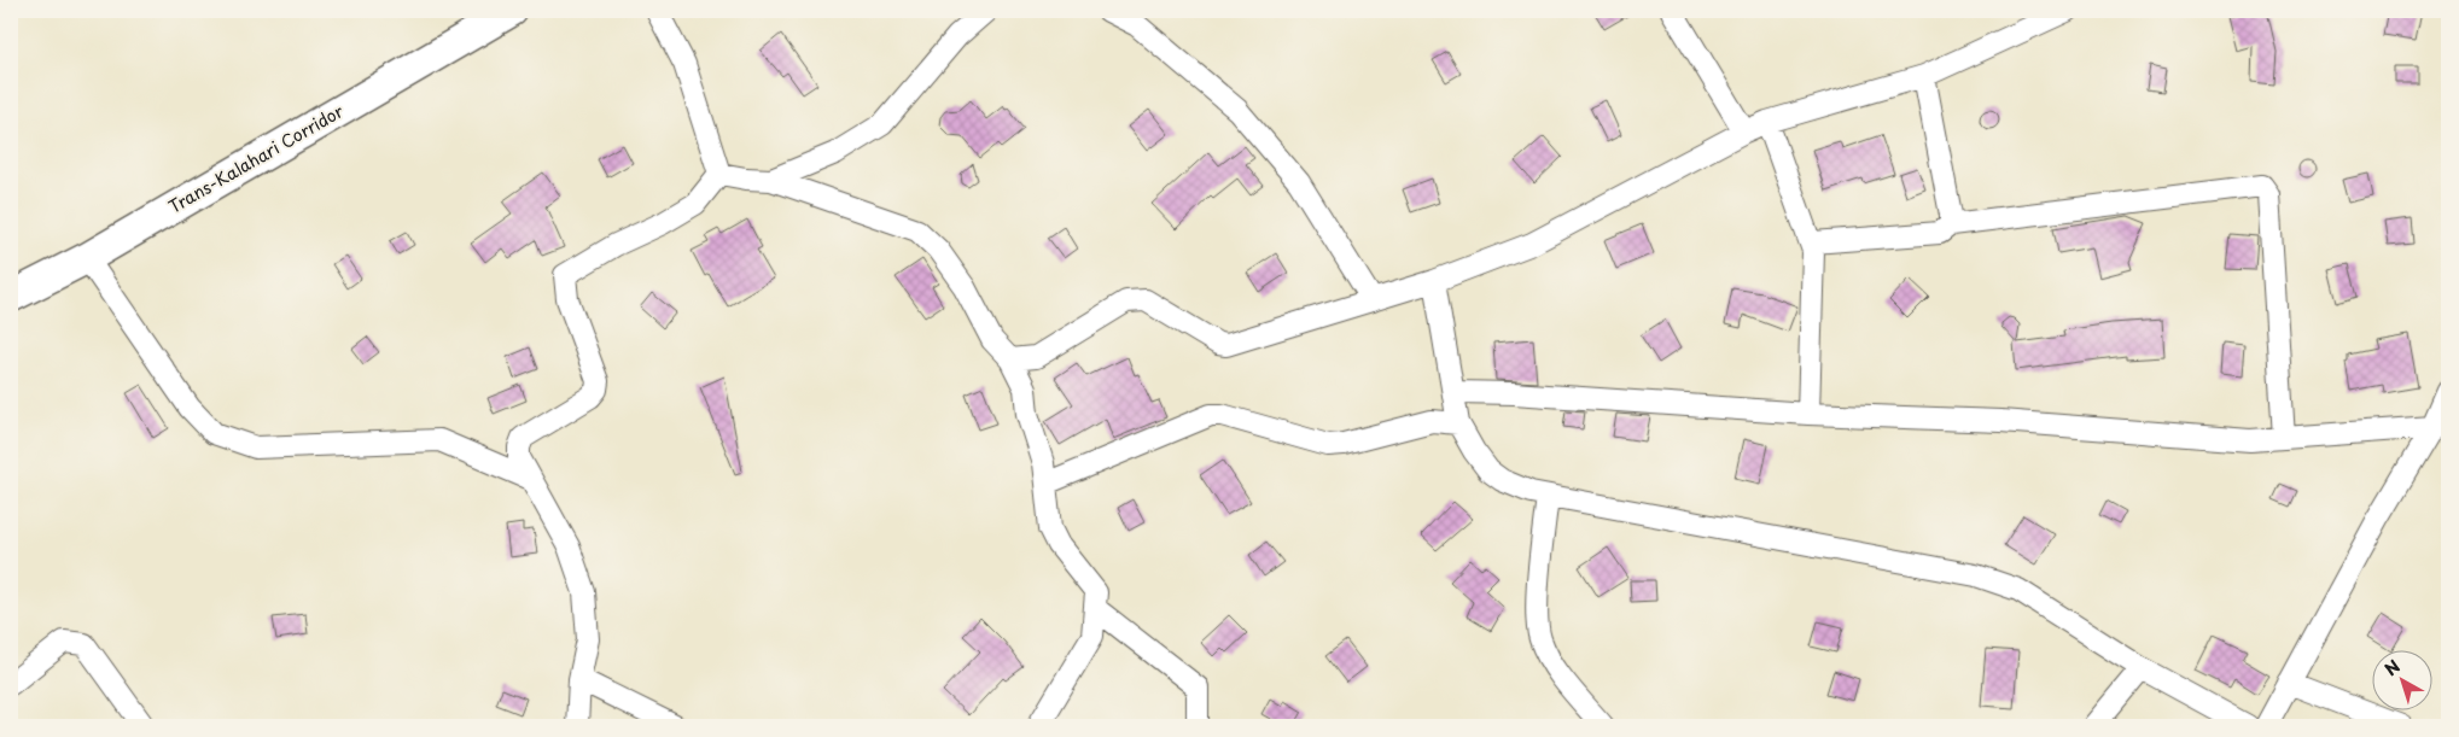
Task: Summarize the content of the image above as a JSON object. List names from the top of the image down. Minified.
{"streets":{"highway":["Trans-Kalahari Corridor"]},"north":"top left"}
